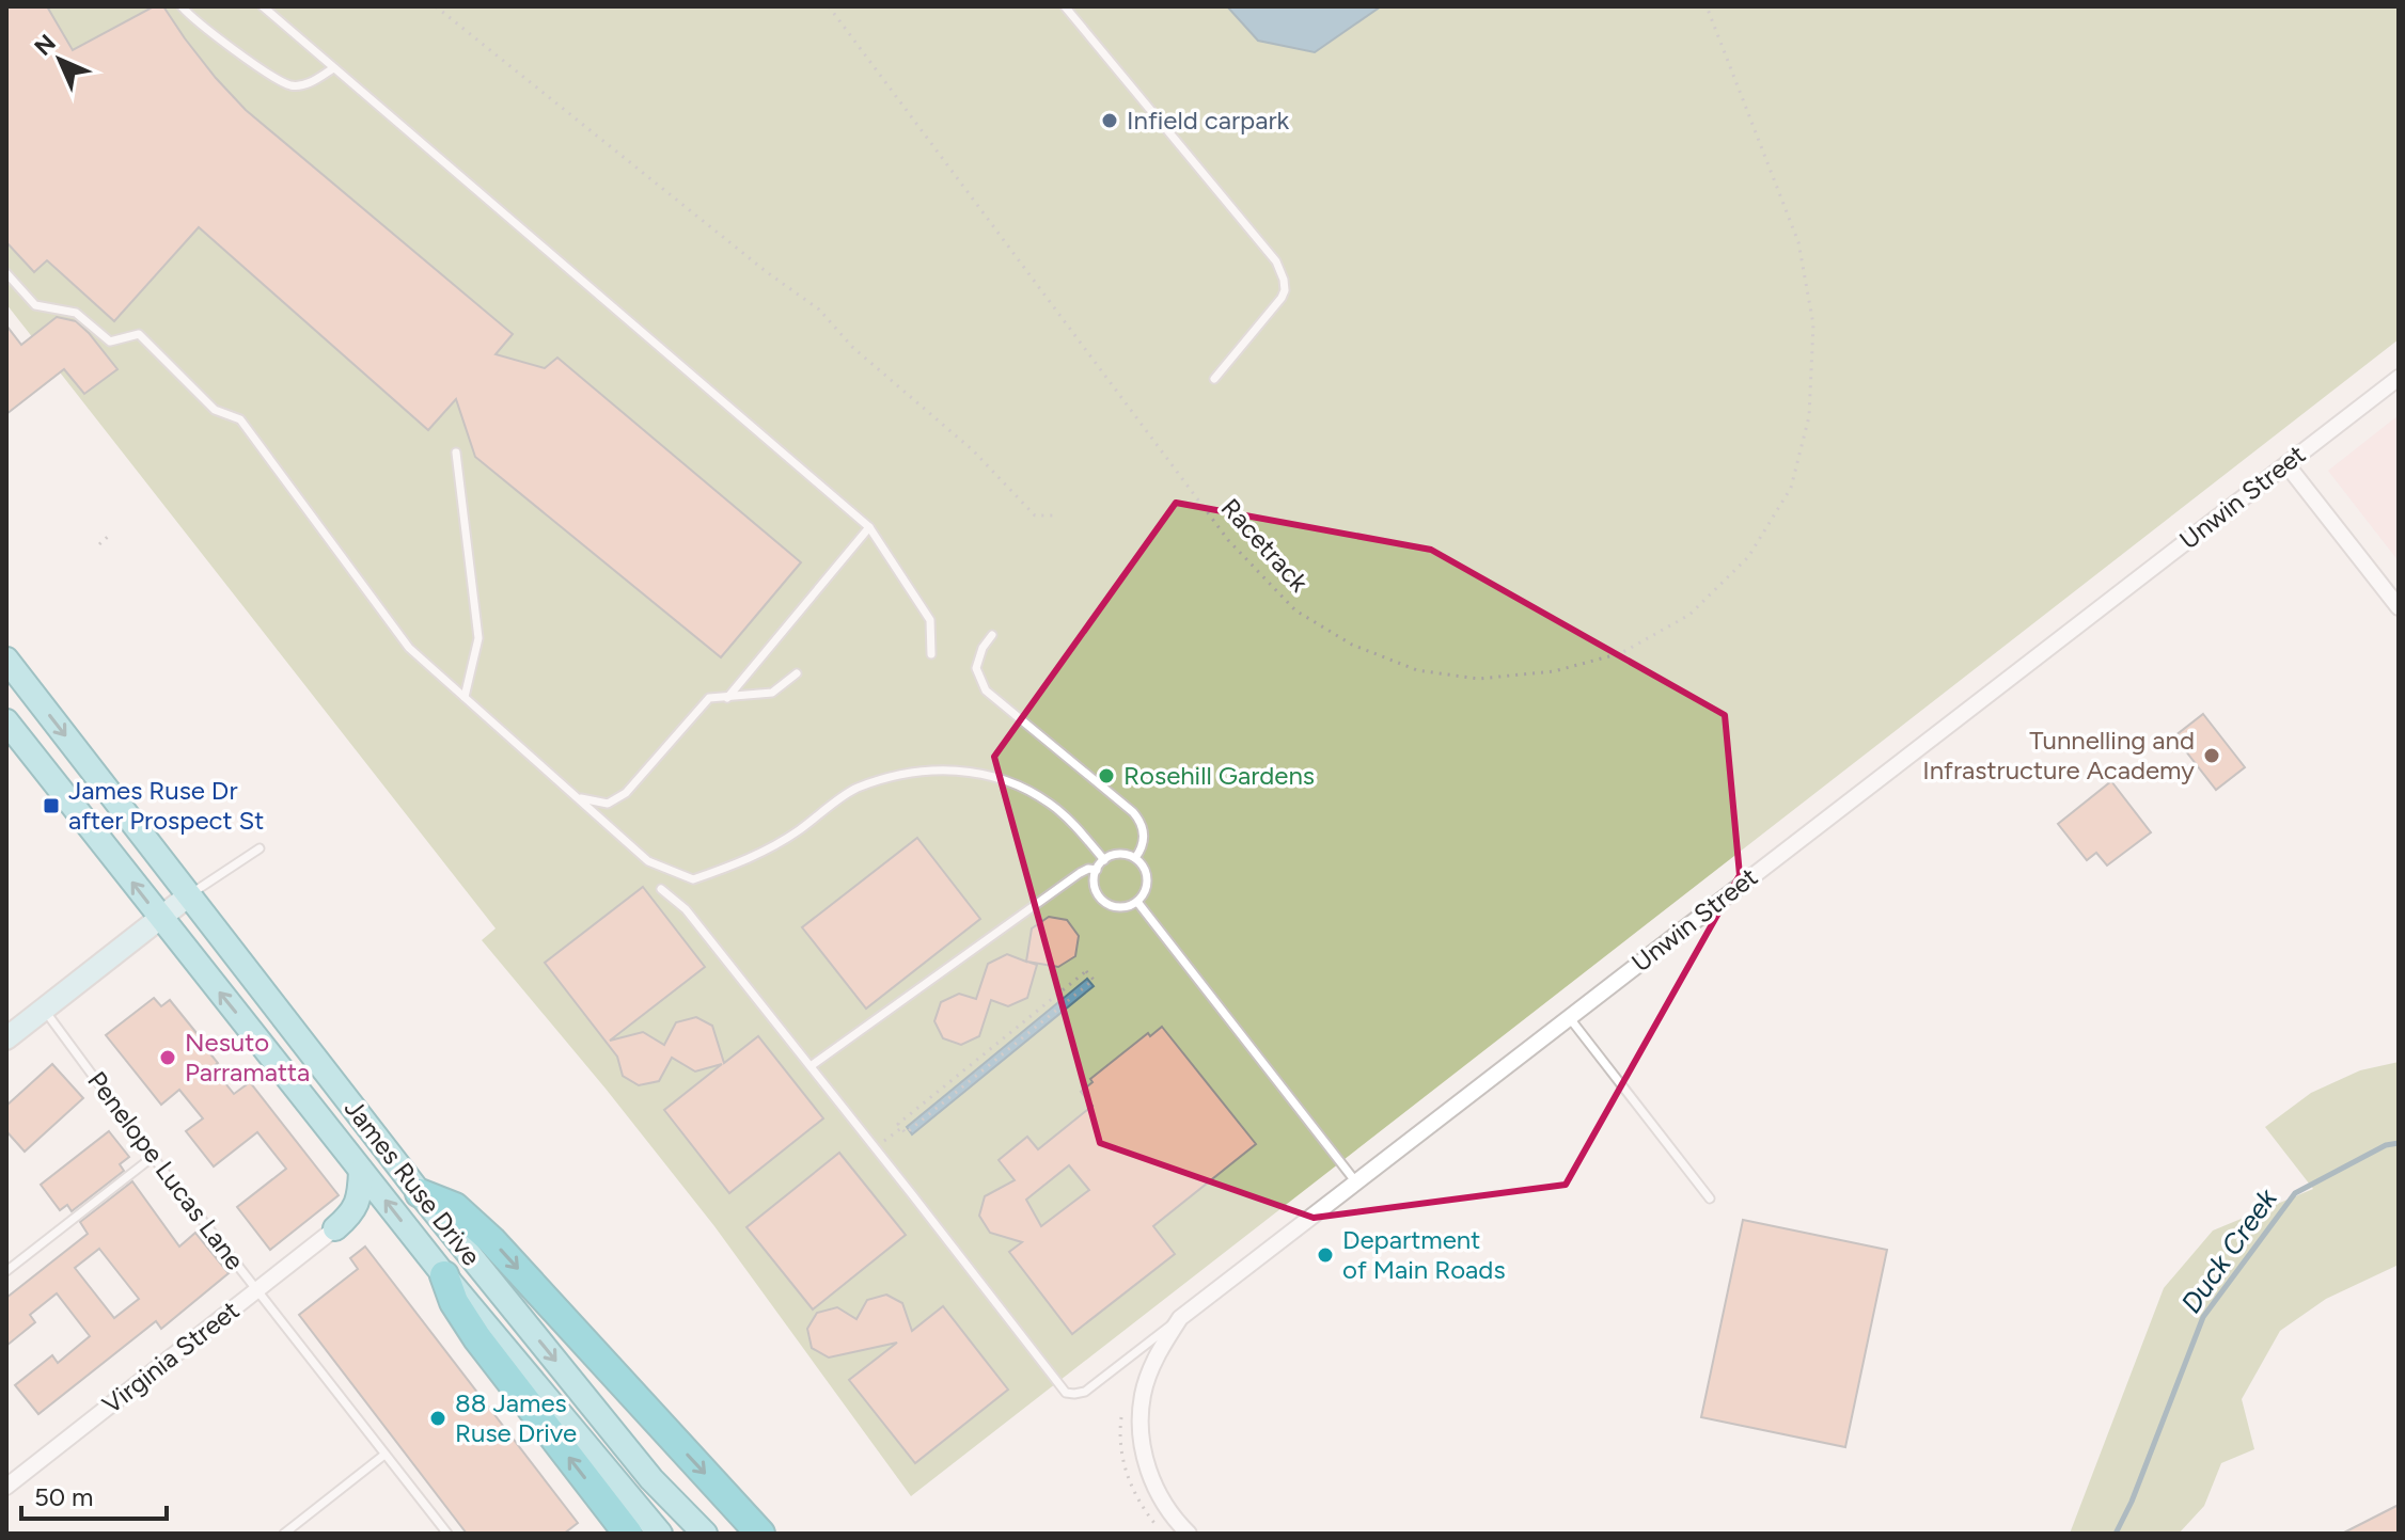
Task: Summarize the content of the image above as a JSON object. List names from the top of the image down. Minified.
{"streets":{"main road":["James Ruse Drive"],"street":["Unwin Street","Virginia Street"],"lane":["Penelope Lucas Lane"],"path":["Racetrack"]},"crossings":[["Penelope Lucas Lane","Virginia Street"]],"water":["Duck Creek"],"places":{"other":["Infield carpark","Tunnelling and Infrastructure Academy","Rosehill Gardens","Nesuto Parramatta","Department of Main Roads","88 James Ruse Drive"],"transit":["James Ruse Dr after Prospect St"]},"scale_bar":"50 m","north":"top left"}
